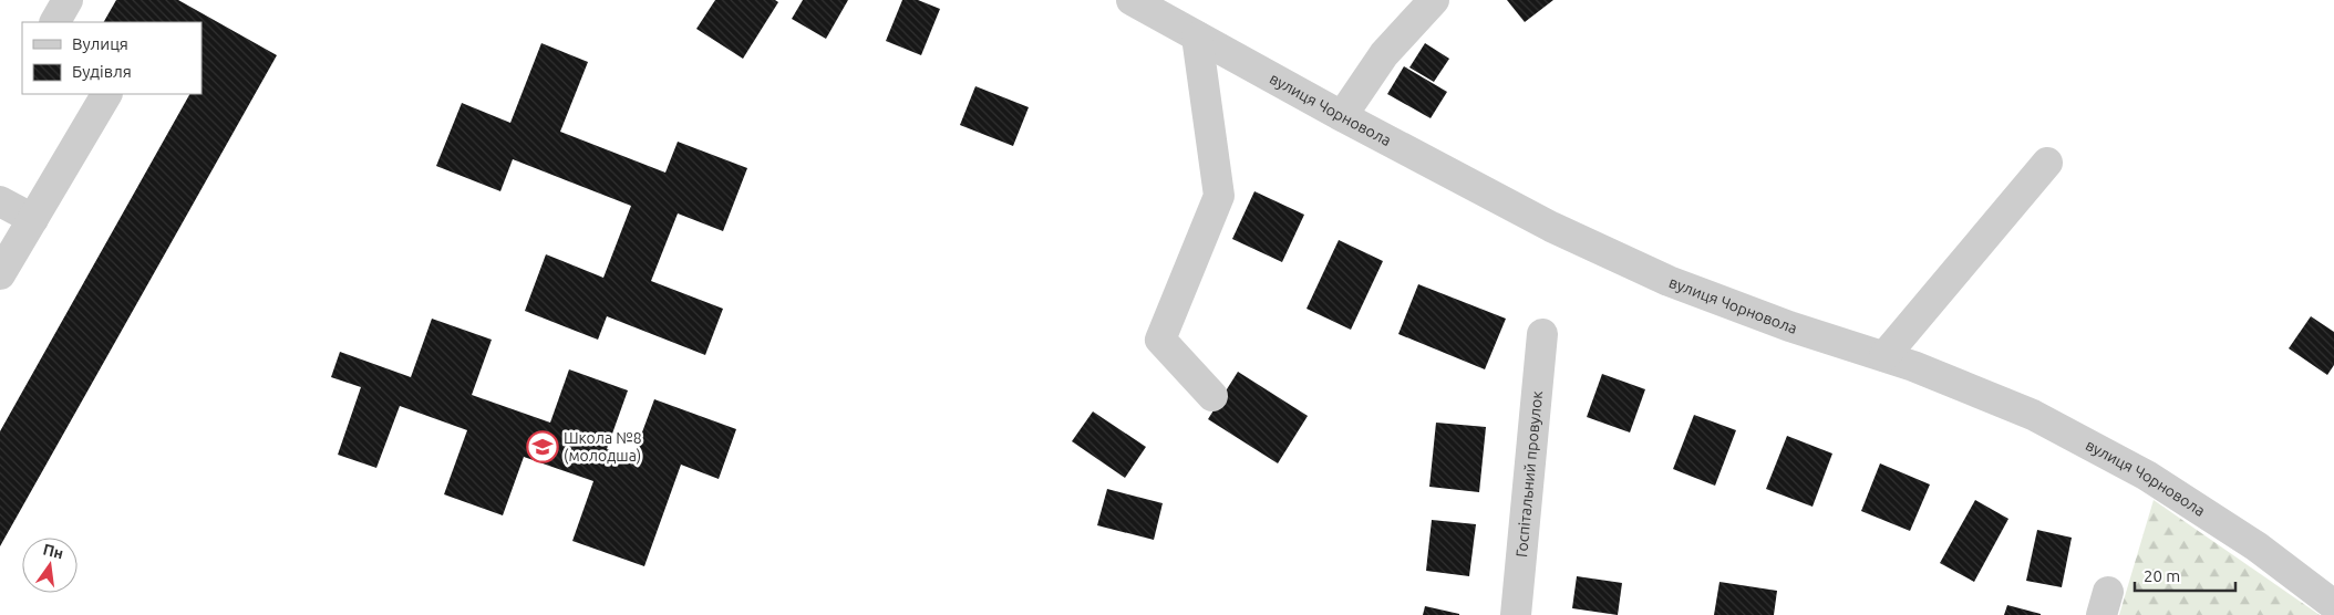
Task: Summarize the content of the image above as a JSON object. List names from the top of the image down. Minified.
{"streets":{"street":["вулиця Чорновола","Госпітальний провулок"]},"places":{"school or university":["Школа №8 (молодша)"]},"legend":["Вулиця","Будівля"],"scale_bar":"20 m","north":"top"}
